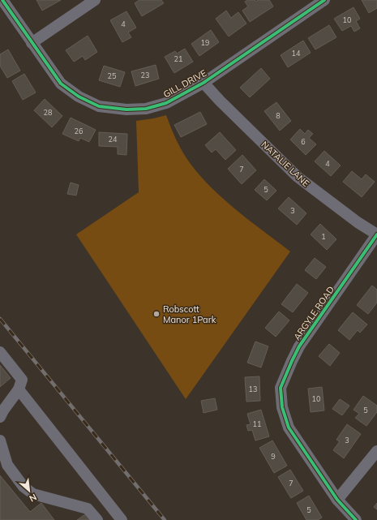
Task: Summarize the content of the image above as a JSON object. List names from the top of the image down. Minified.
{"streets":{"street":["GILL DRIVE","NATALIE LANE","ARGYLE ROAD"]},"crossings":[["GILL DRIVE","NATALIE LANE"],["NATALIE LANE","ARGYLE ROAD"]],"places":["Robscott Manor 1Park"],"house_numbers":["10","4","19","14","21","23","25","28","8","26","24","6","4","7","5","3","1","13","10","5","11","3","9","7","5"],"north":"bottom right"}
